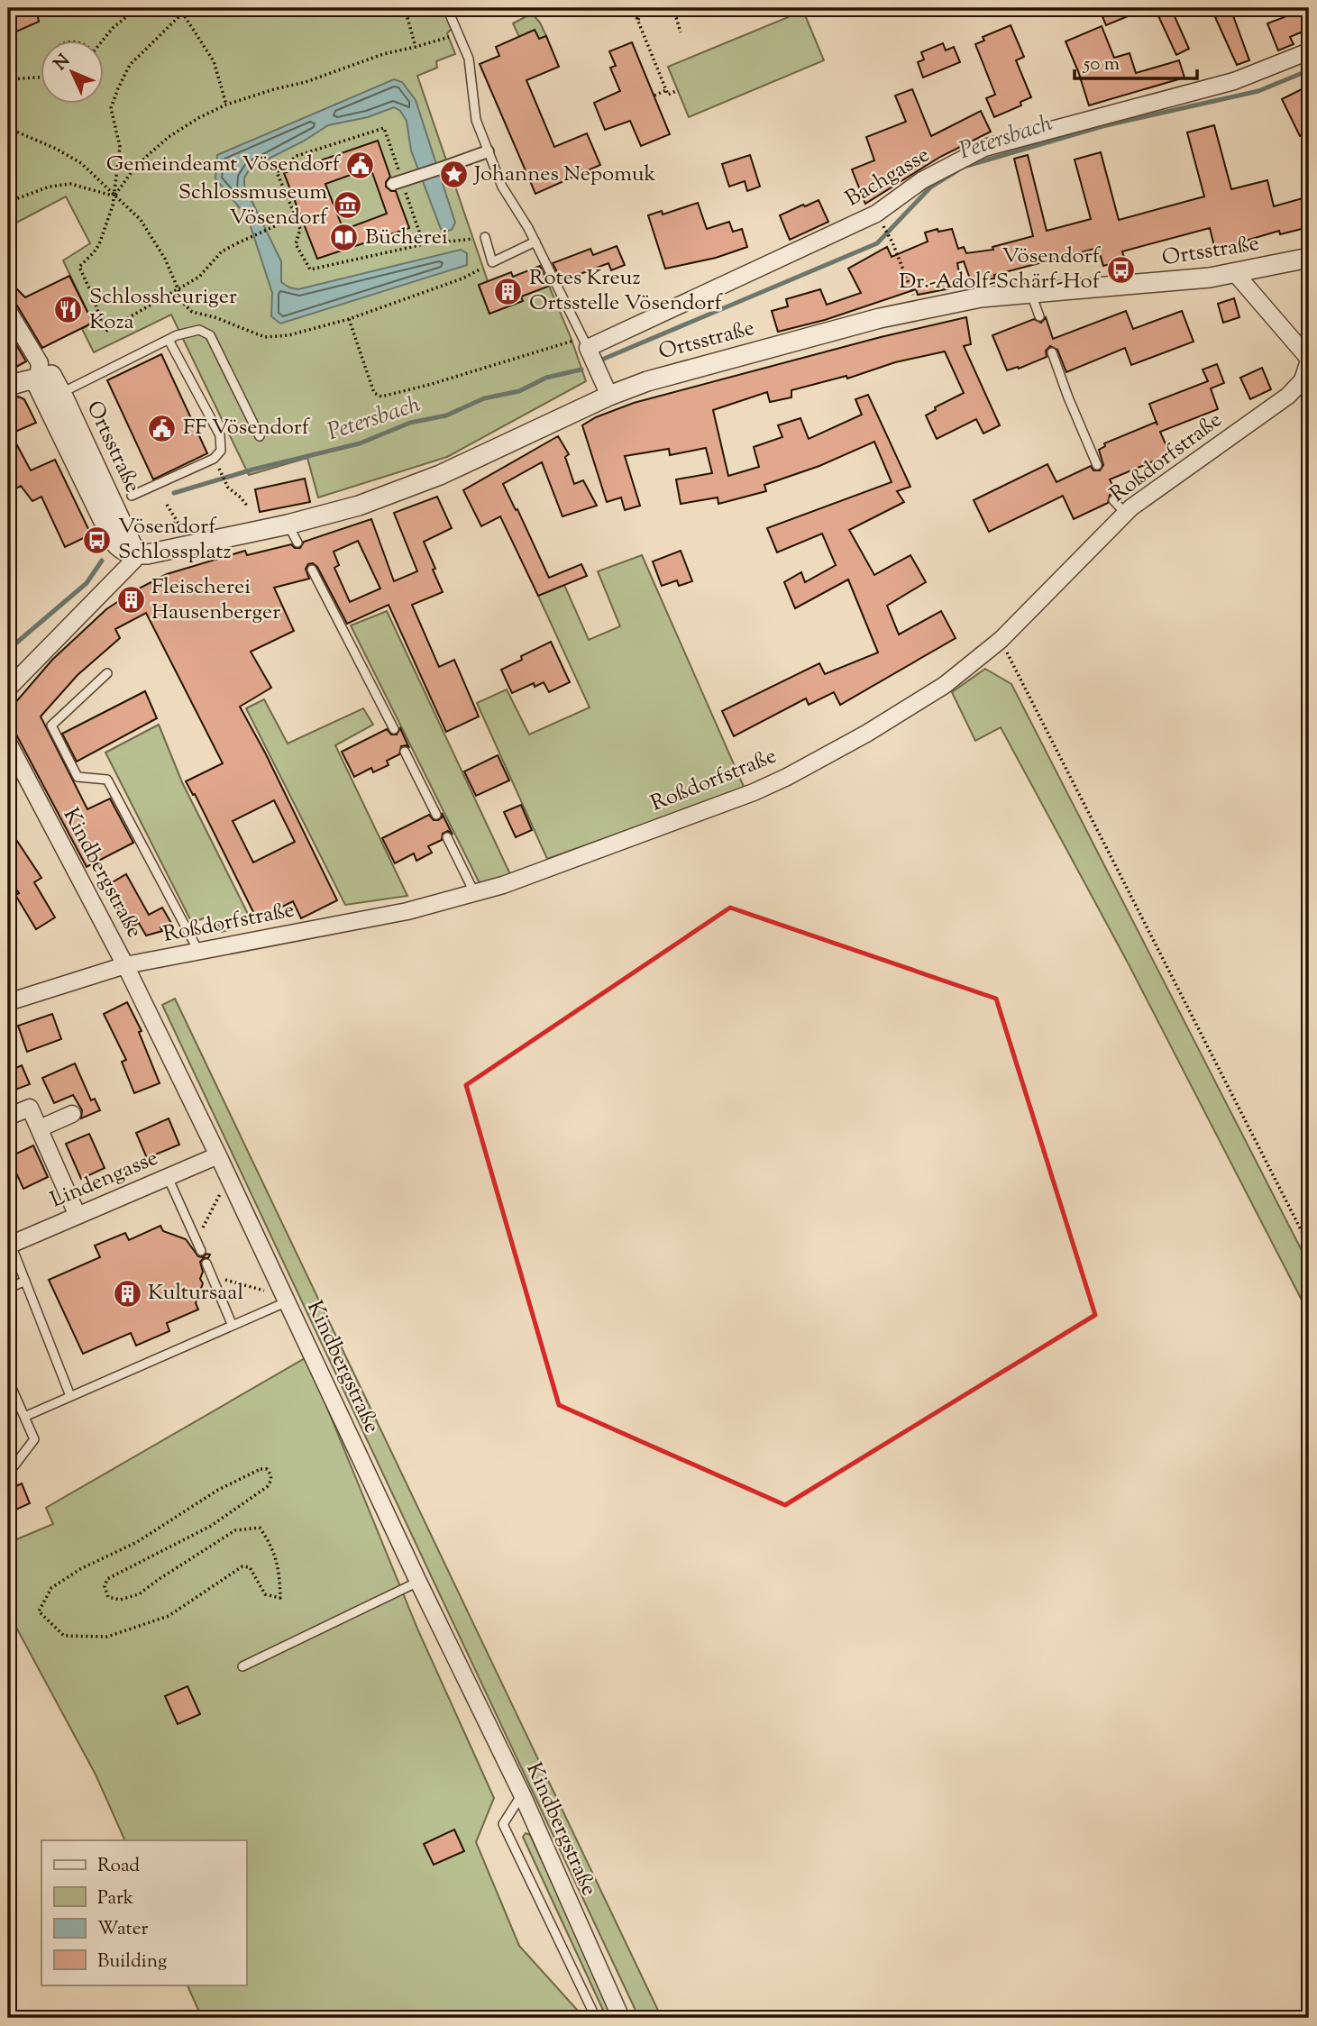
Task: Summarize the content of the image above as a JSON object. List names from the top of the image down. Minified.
{"streets":{"street":["Bachgasse","Ortsstraße","Roßdorfstraße","Kindbergstraße","Lindengasse"]},"crossings":[["Ortsstraße","Roßdorfstraße"],["Roßdorfstraße","Kindbergstraße"],["Kindbergstraße","Lindengasse"]],"water":["Petersbach"],"places":{"public building":["Gemeindeamt Vösendorf","FF Vösendorf"],"place":["Johannes Nepomuk"],"museum":["Schlossmuseum Vösendorf"],"library":["Bücherei"],"bus stop":["Vösendorf Dr.-Adolf-Schärf-Hof","Vösendorf Schlossplatz"],"building":["Rotes Kreuz Ortsstelle Vösendorf","Fleischerei Hausenberger","Kultursaal"],"restaurant":["Schlossheuriger Koza"]},"legend":["Road","Park","Water","Building"],"scale_bar":"50 m","north":"top left"}
